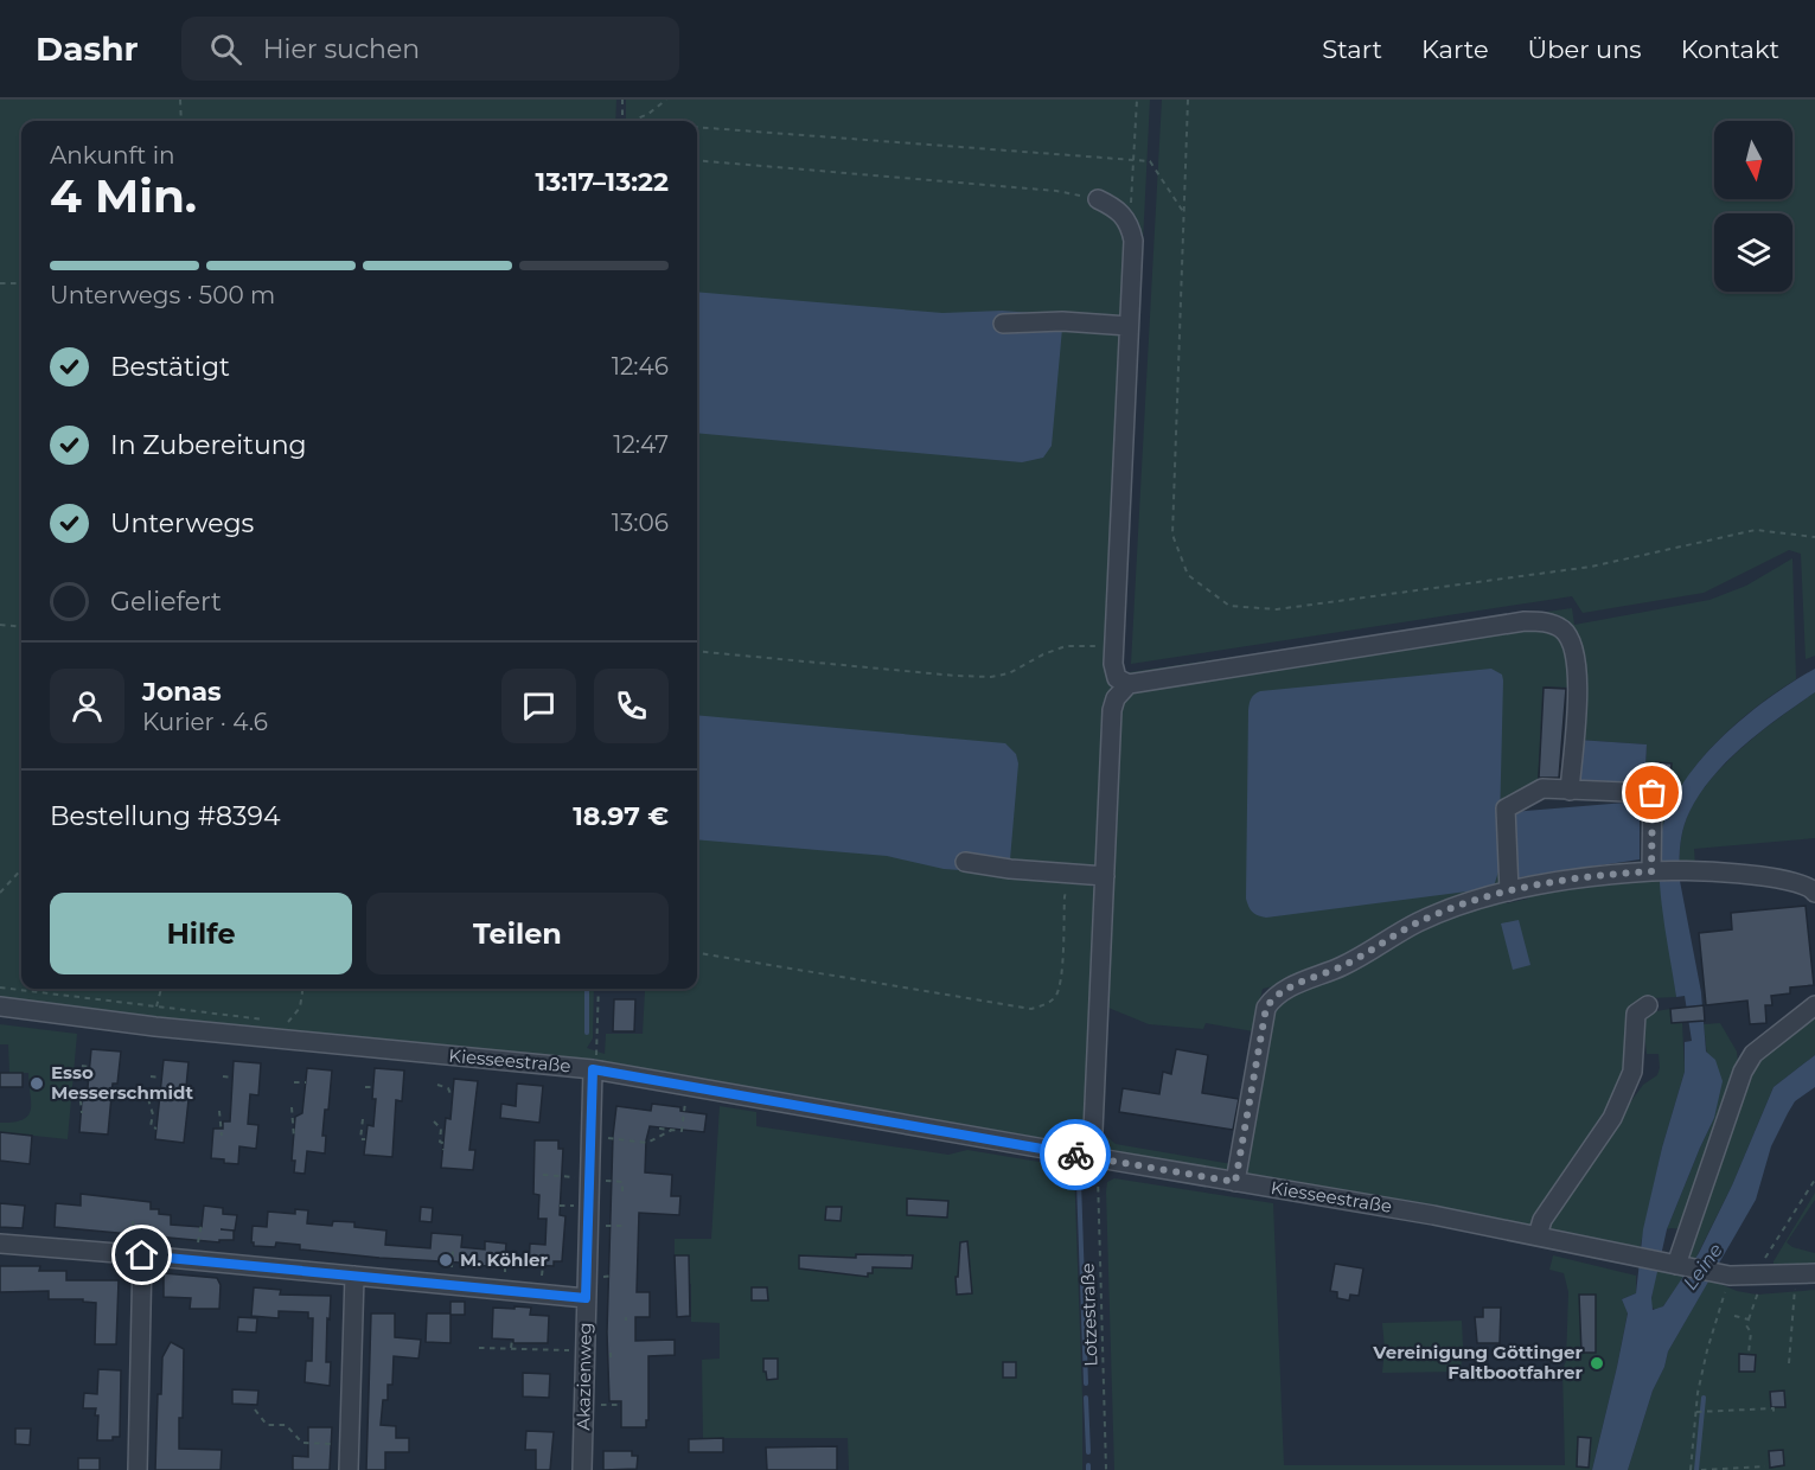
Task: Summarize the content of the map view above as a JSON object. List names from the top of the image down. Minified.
{"streets":{"street":["Kiesseestraße","Akazienweg"],"path":["Lotzestraße"]},"crossings":[["Kiesseestraße","Lotzestraße"],["Kiesseestraße","Akazienweg"]],"water":["Leine"],"places":["Esso Messerschmidt","M. Köhler","Vereinigung Göttinger Faltbootfahrer"],"north":"bottom","page":{"header":"Dashr","search":"Hier suchen","nav":["Start","Karte","Über uns","Kontakt"],"heading":["4 Min.","Ankunft in","13:17–13:22"],"panel":["Jonas","Kurier · 4.6","Bestellung #8394","18.97 €"],"bar":"Unterwegs · 500 m","list":[["Bestätigt","12:46"],["In Zubereitung","12:47"],["Unterwegs","13:06"],"Geliefert"],"buttons":["Hilfe","Teilen"]}}
